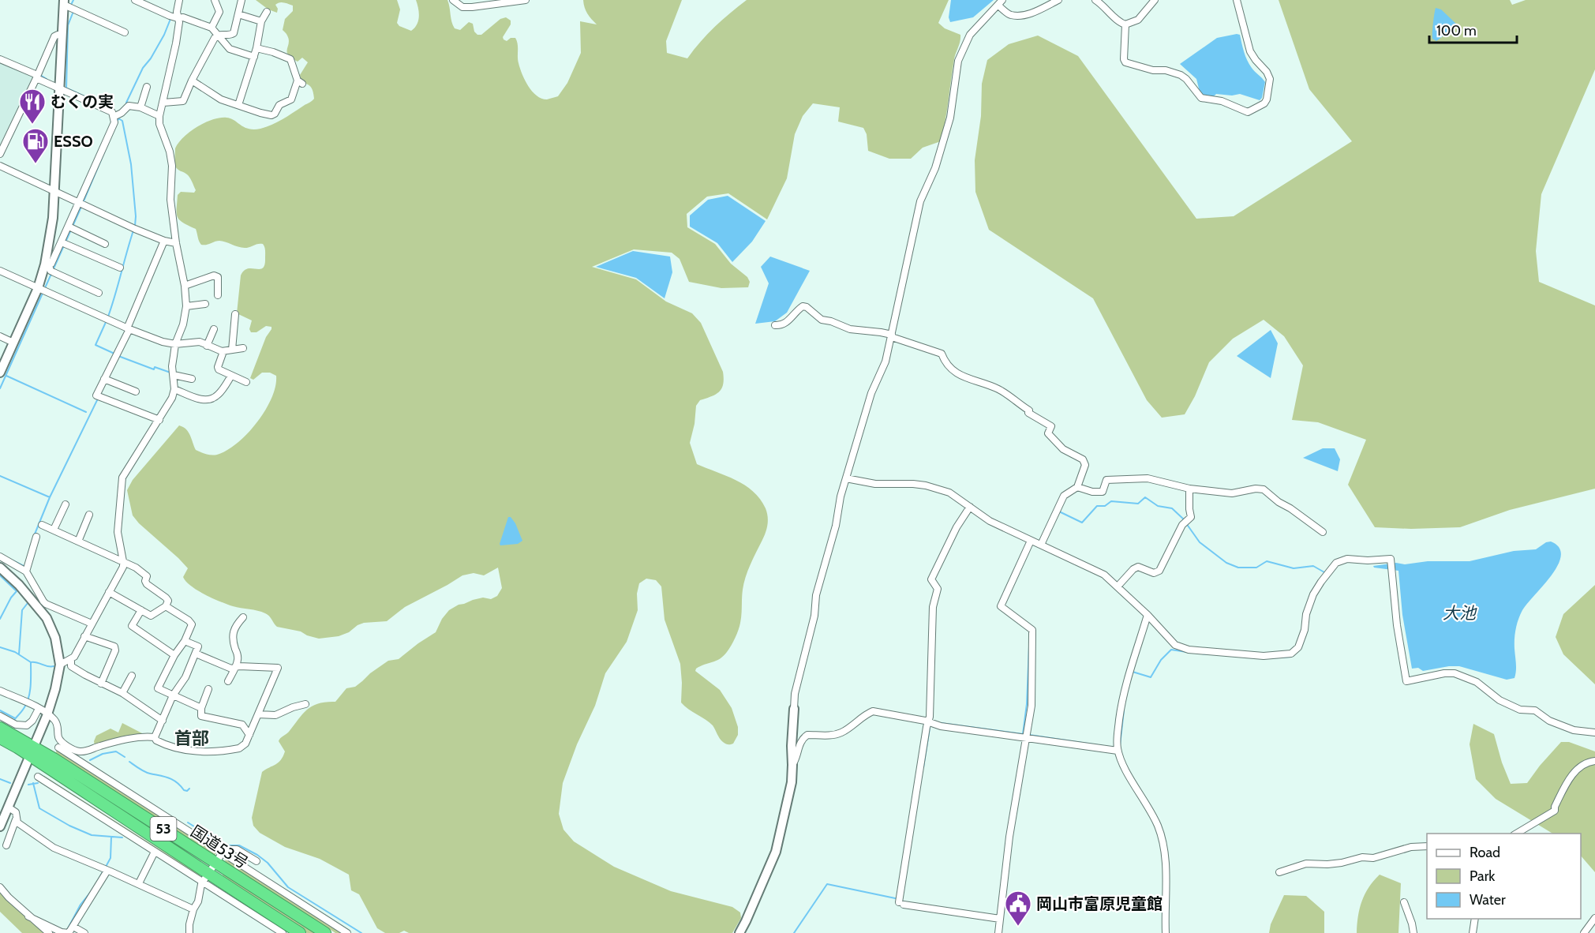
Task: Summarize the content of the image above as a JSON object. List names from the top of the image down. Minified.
{"streets":{"highway":["53","国道53号"]},"districts":["首部"],"water":["大池"],"places":{"restaurant":["むくの実"],"fuel station":["ESSO"],"public building":["岡山市富原児童館"]},"legend":["Road","Park","Water"],"scale_bar":"100 m"}
